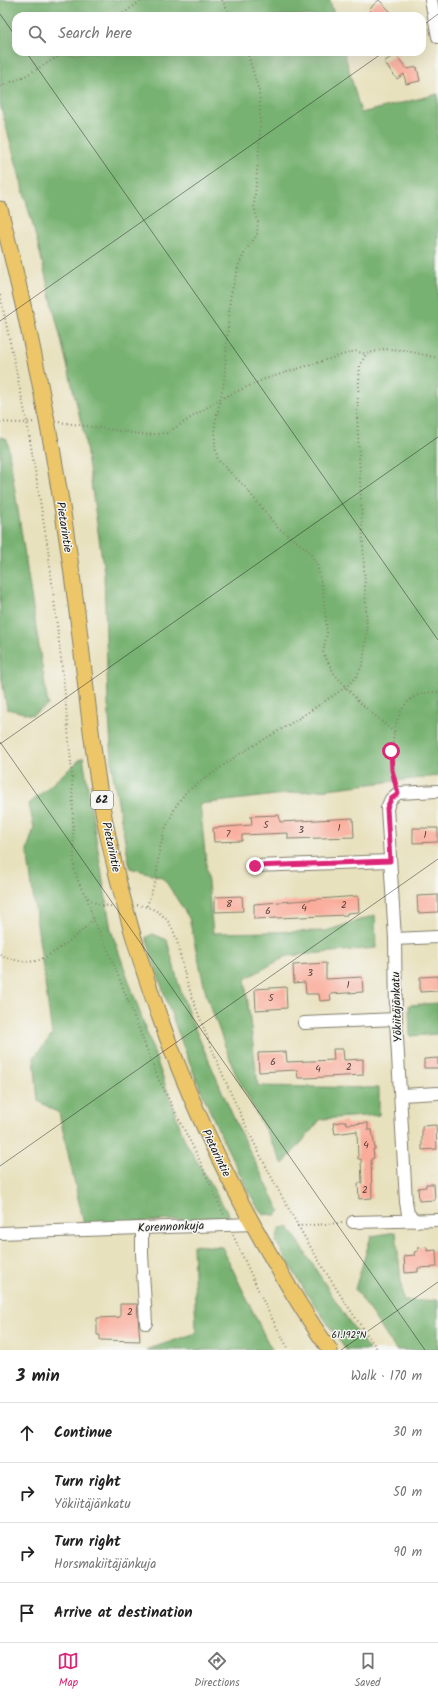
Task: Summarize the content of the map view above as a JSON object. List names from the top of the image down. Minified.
{"streets":{"main road":["Pietarintie","62"],"street":["Yökiitäjänkatu","Korennonkuja"]},"crossings":[["Pietarintie","Korennonkuja"]],"house_numbers":["5","1","3","7","1","8","2","4","6","3","1","5","6","2","4","4","2","2"],"page":{"search":"Search here","heading":["3 min","Walk · 170 m"],"list":[["Continue","30 m"],["Turn right","Yökiitäjänkatu","50 m"],["Turn right","Horsmakiitäjänkuja","90 m"],"Arrive at destination"],"nav":["Map","Directions","Saved"]},"coordinates":["61.192°N"]}
